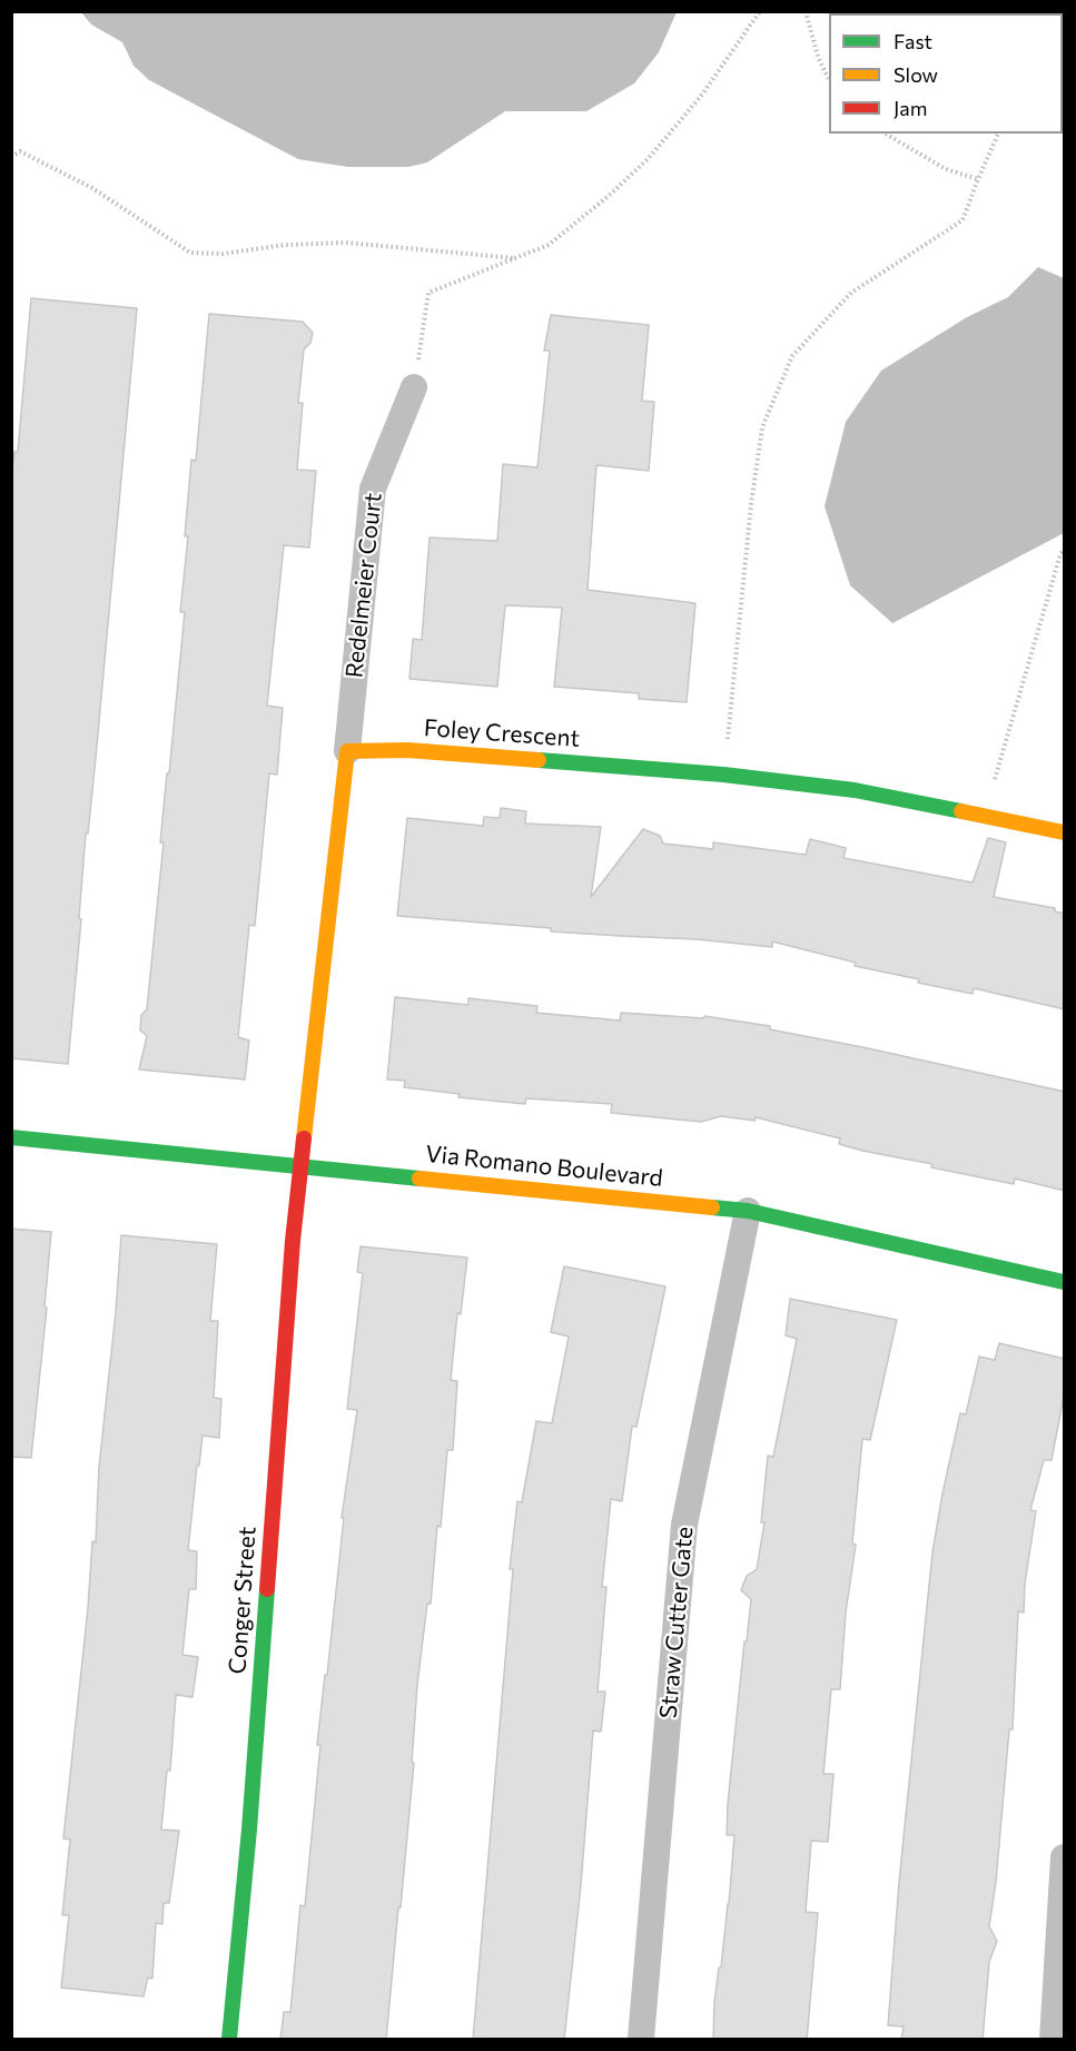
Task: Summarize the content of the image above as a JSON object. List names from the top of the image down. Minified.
{"streets":{"street":["Redelmeier Court","Foley Crescent","Via Romano Boulevard","Conger Street","Straw Cutter Gate"]},"crossings":[["Redelmeier Court","Foley Crescent"],["Via Romano Boulevard","Conger Street"],["Via Romano Boulevard","Straw Cutter Gate"]],"legend":["Fast","Slow","Jam"]}
